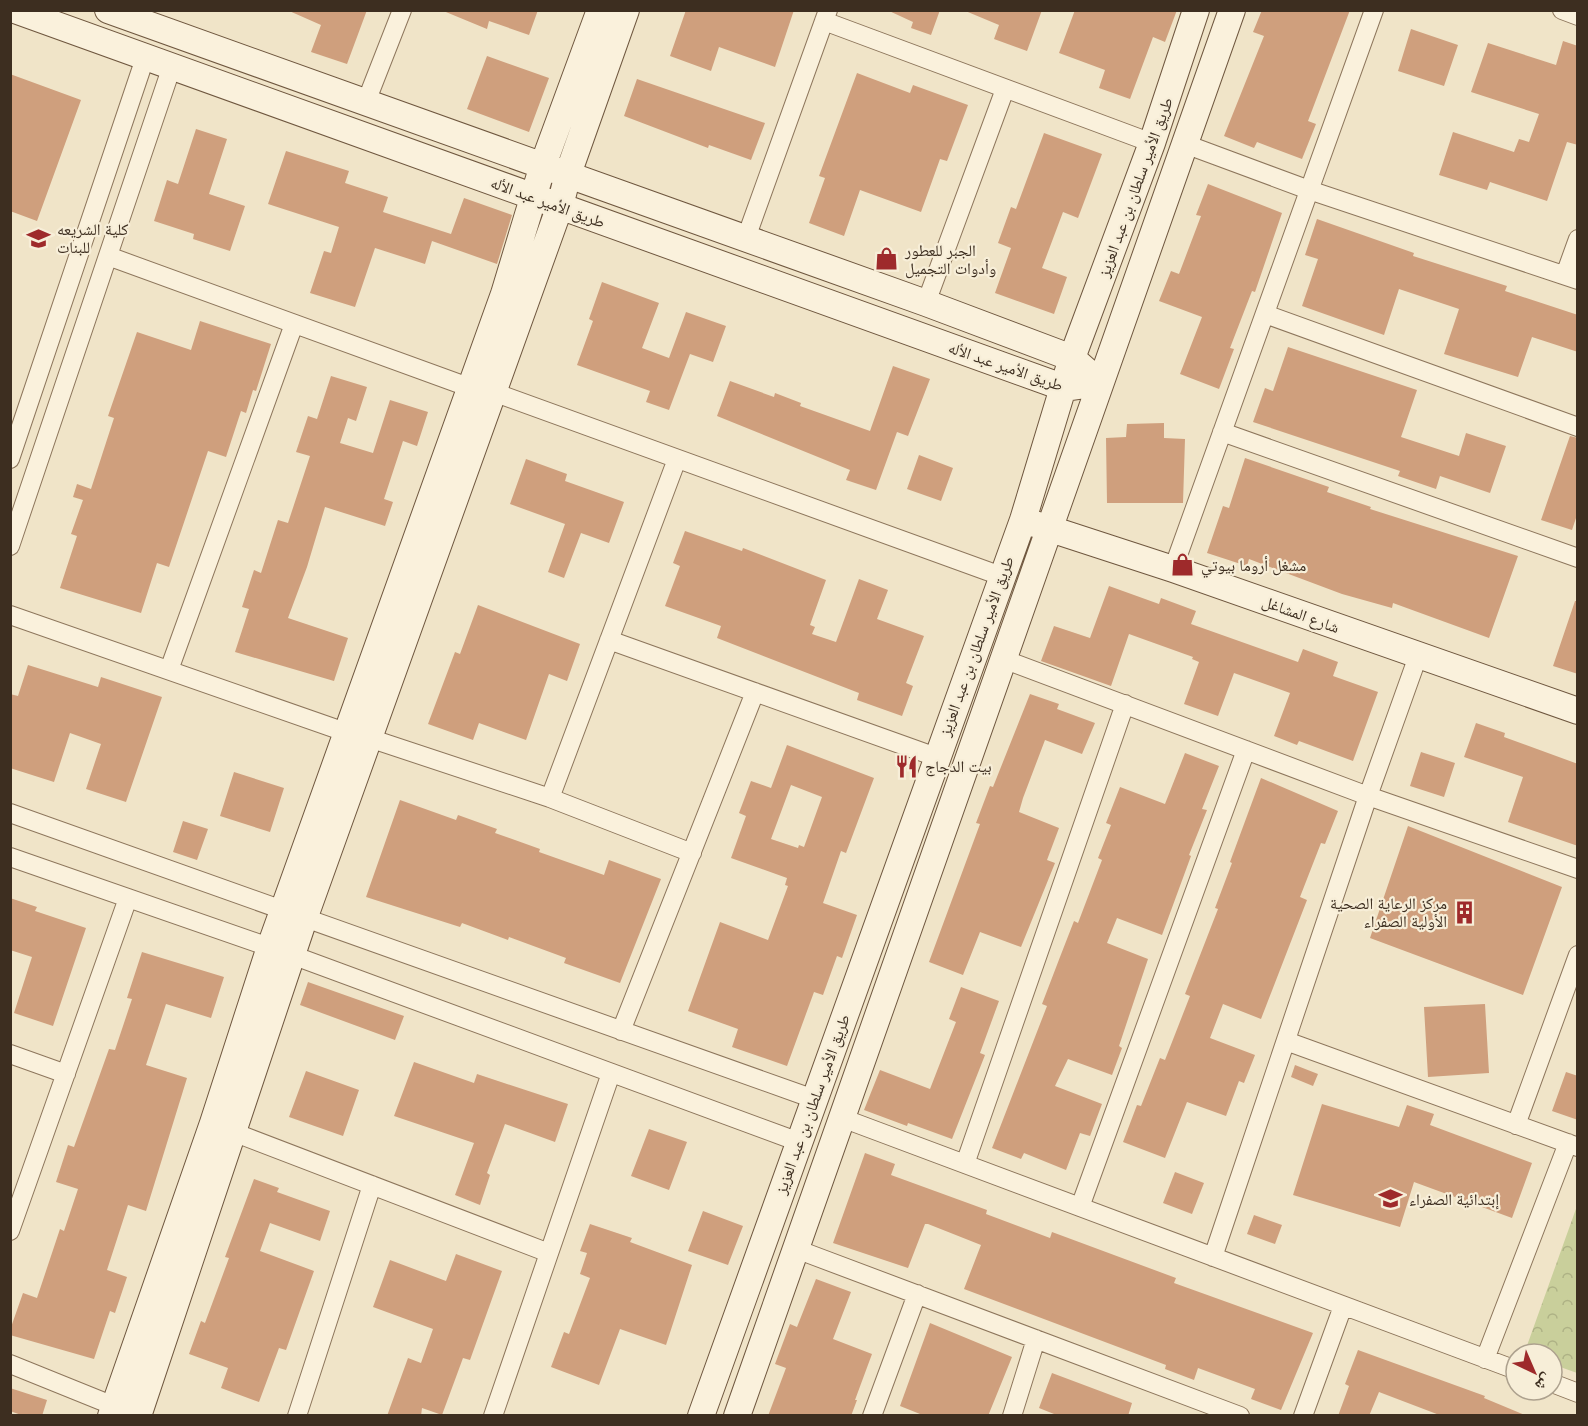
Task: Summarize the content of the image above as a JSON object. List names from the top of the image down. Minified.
{"streets":{"street":["طريق الأمير سلطان بن عبد العزيز","طريق الأمير عبد الأله","شارع المشاغل"]},"crossings":[["طريق الأمير سلطان بن عبد العزيز","طريق الأمير عبد الأله"],["طريق الأمير سلطان بن عبد العزيز","شارع المشاغل"]],"places":{"school or university":["كلية الشريعه للبنات","إبتدائية الصفراء"],"shop":["الجبر للعطور وأدوات التجميل","مشغل أروما بيوتي"],"restaurant":["بيت الدجاج"],"building":["مركز الرعاية الصحية الأولية الصفراء"]},"north":"bottom right"}
